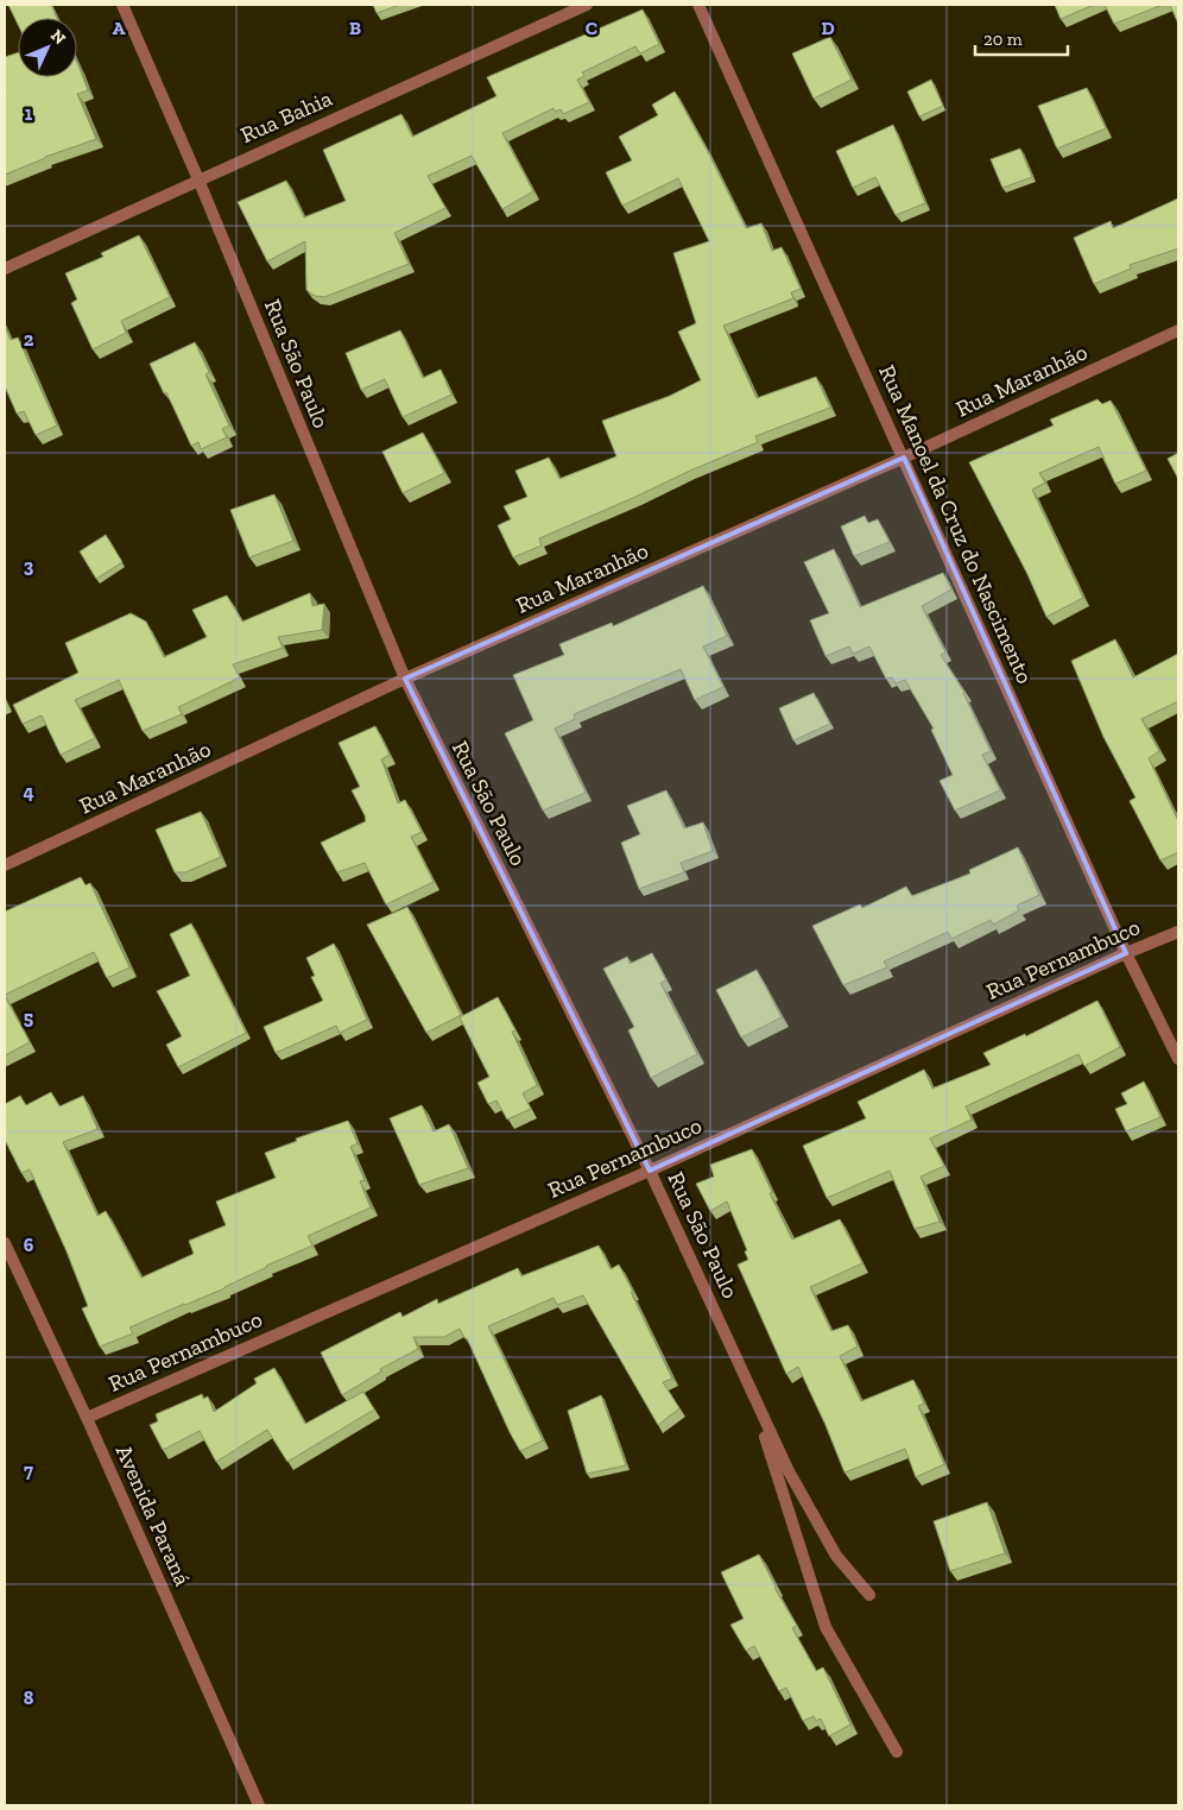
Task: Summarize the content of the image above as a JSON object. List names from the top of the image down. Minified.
{"streets":{"street":["Rua Bahia","Rua São Paulo","Rua Maranhão","Rua Manoel da Cruz do Nascimento","Rua Pernambuco","Avenida Paraná"]},"crossings":[["Rua Bahia","Rua São Paulo"],["Rua São Paulo","Rua Maranhão"],["Rua São Paulo","Rua Pernambuco"],["Rua Maranhão","Rua Manoel da Cruz do Nascimento"],["Rua Manoel da Cruz do Nascimento","Rua Pernambuco"],["Rua Pernambuco","Avenida Paraná"]],"scale_bar":"20 m","north":"top right","grid":{"columns":["A","B","C","D"],"rows":["1","2","3","4","5","6","7","8"]}}
